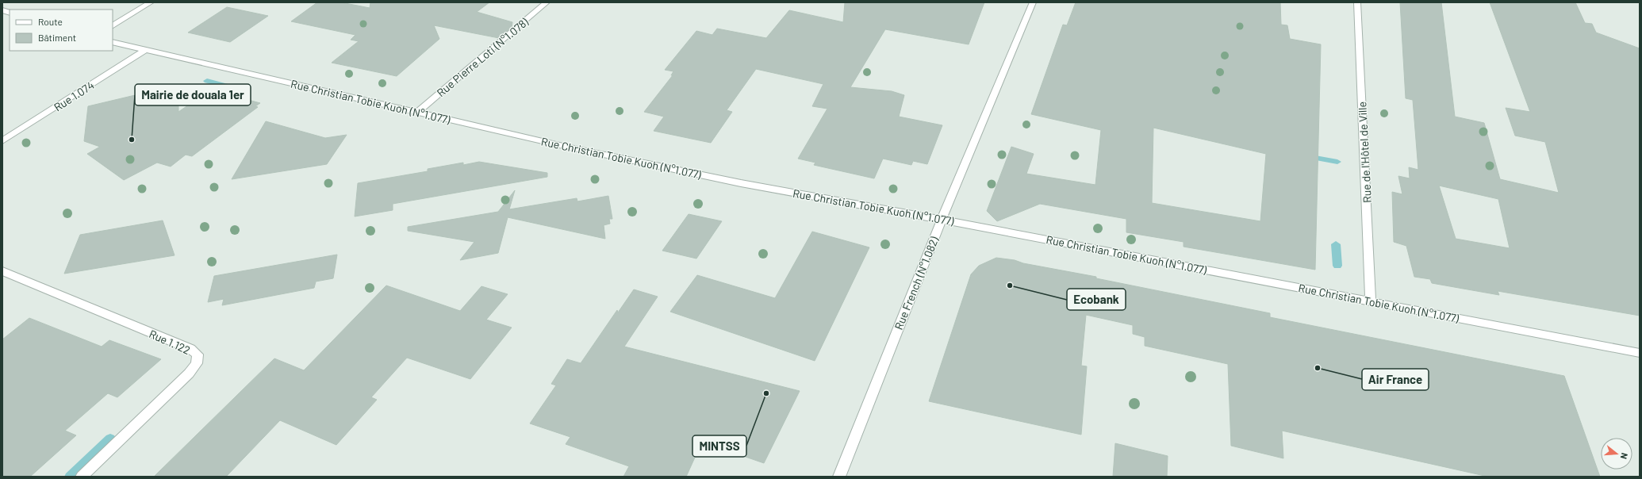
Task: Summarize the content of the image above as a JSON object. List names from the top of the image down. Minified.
{"streets":{"street":["Rue Pierre Loti (N°1.078)","Rue 1.074","Rue Christian Tobie Kuoh (N°1.077)","Rue de l'Hôtel de Ville","Rue French (N°1.082)","Rue 1.122"]},"crossings":[["Rue Pierre Loti (N°1.078)","Rue Christian Tobie Kuoh (N°1.077)"],["Rue 1.074","Rue Christian Tobie Kuoh (N°1.077)"],["Rue Christian Tobie Kuoh (N°1.077)","Rue de l'Hôtel de Ville"],["Rue Christian Tobie Kuoh (N°1.077)","Rue French (N°1.082)"]],"places":["Mairie de douala 1er","Ecobank","Air France","MINTSS"],"legend":["Route","Bâtiment"],"north":"right"}
